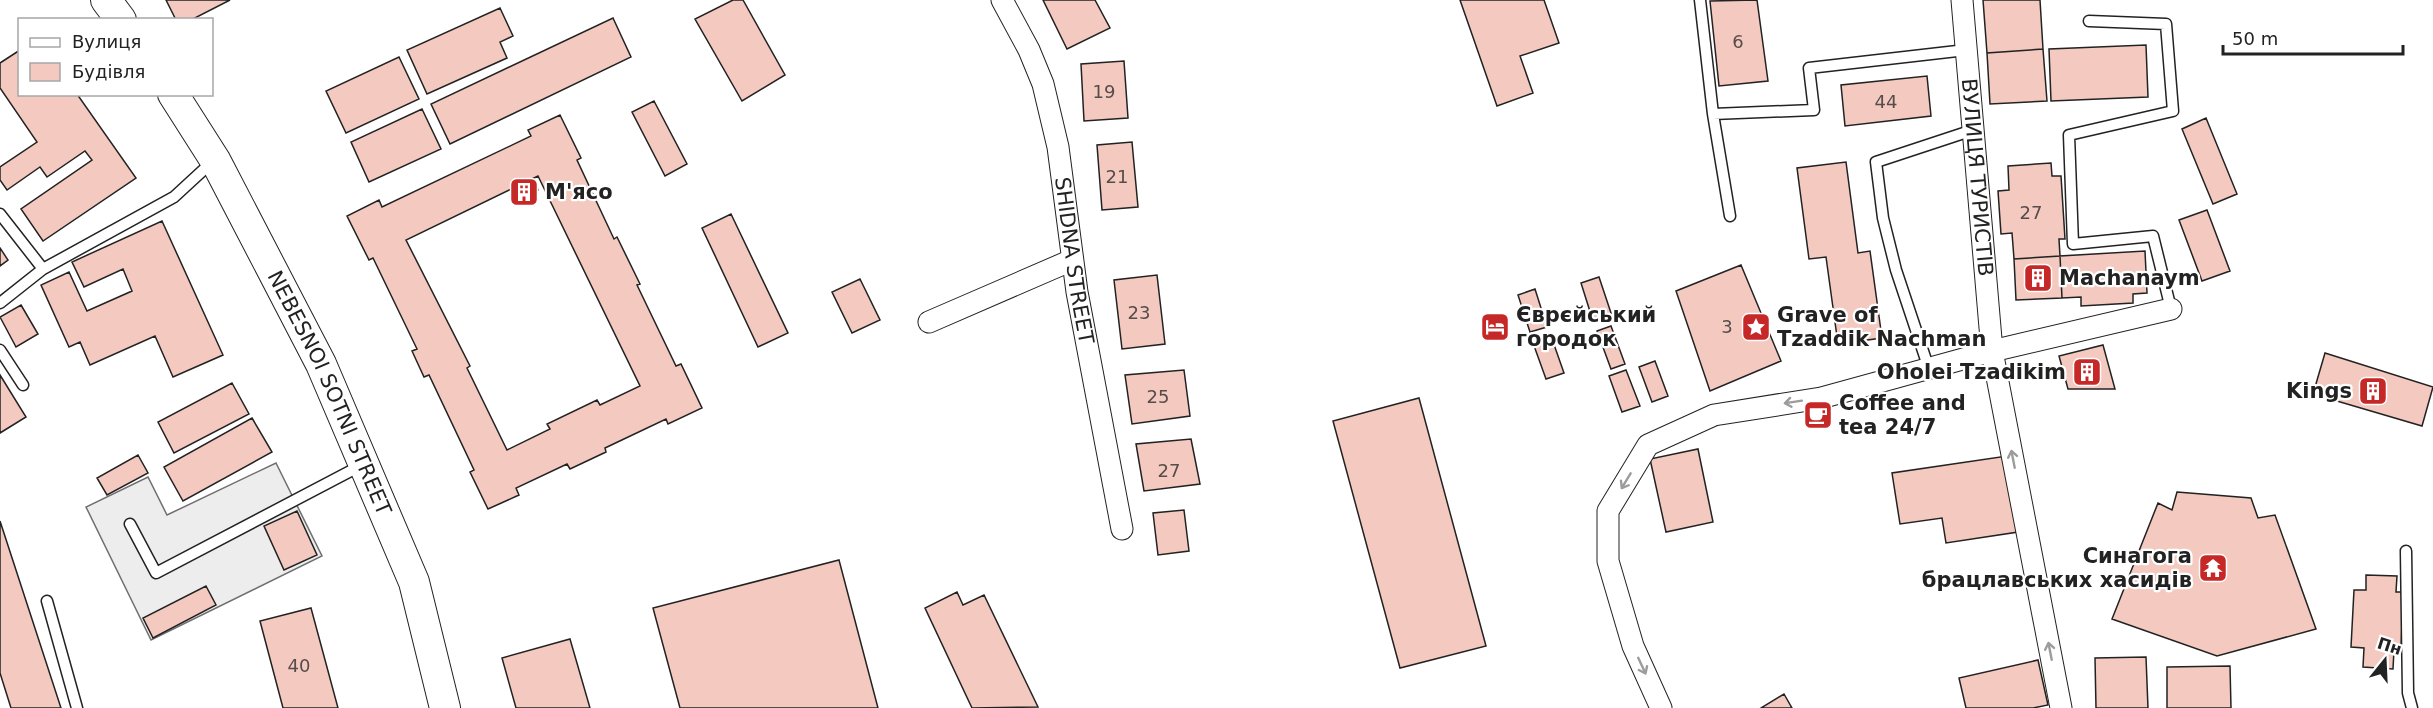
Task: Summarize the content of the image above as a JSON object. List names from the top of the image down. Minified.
{"streets":{"main road":["NEBESNOI SOTNI STREET"],"street":["ВУЛИЦЯ ТУРИСТІВ","SHIDNA STREET"]},"one_way":["ВУЛИЦЯ ТУРИСТІВ"],"places":{"building":["М'ясо","Machanaym","Oholei Tzadikim","Kings"],"hotel":["Єврєйський городок"],"place":["Grave of Tzaddik Nachman"],"cafe":["Coffee and tea 24/7"],"temple":["Синагога брацлавських хасидів"]},"house_numbers":["6","19","44","21","27","23","3","25","27","40"],"legend":["Вулиця","Будівля"],"scale_bar":"50 m","north":"top"}
